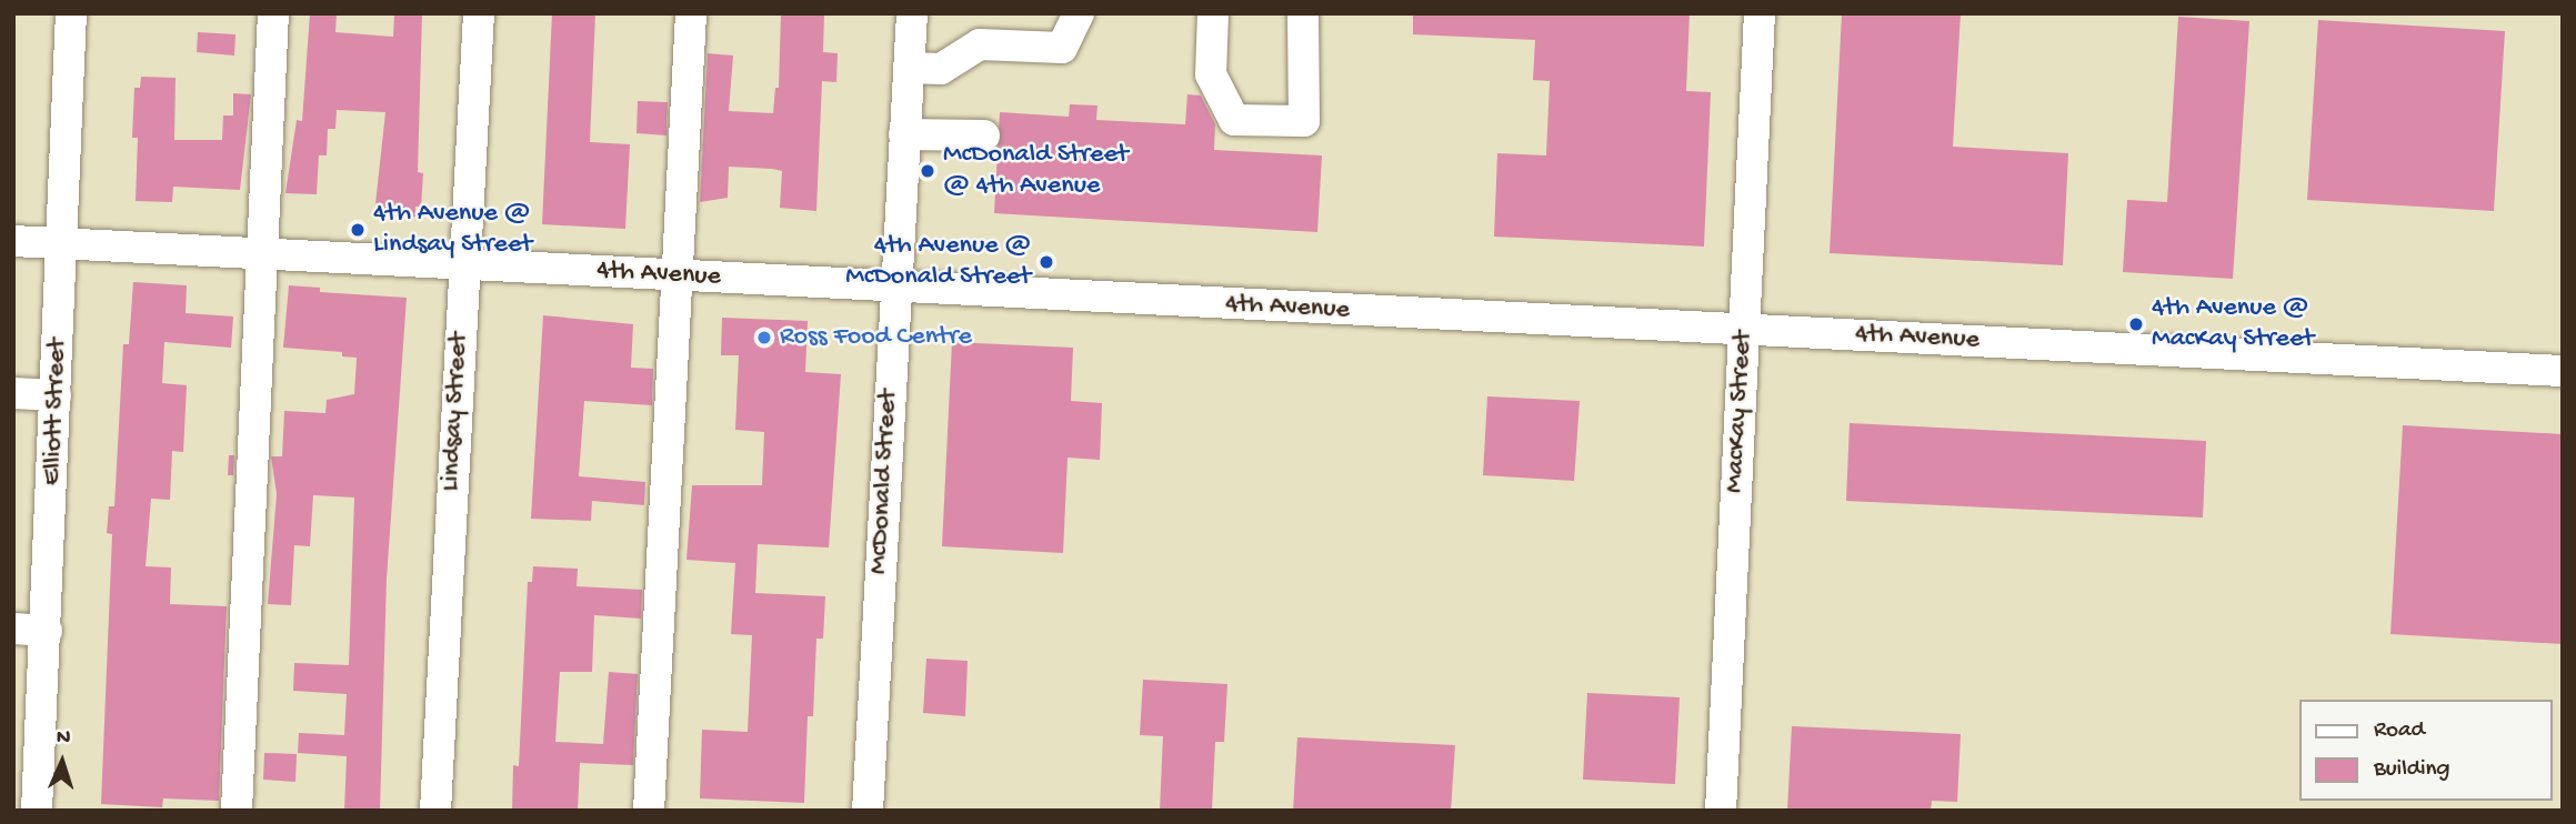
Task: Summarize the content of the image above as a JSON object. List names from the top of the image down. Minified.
{"streets":{"street":["4th Avenue","Elliott Street","Lindsay Street","MacKay Street","McDonald Street"]},"crossings":[["4th Avenue","Elliott Street"],["4th Avenue","Lindsay Street"],["4th Avenue","MacKay Street"],["4th Avenue","McDonald Street"]],"places":["McDonald Street @ 4th Avenue","4th Avenue @ Lindsay Street","4th Avenue @ McDonald Street","4th Avenue @ MacKay Street","Ross Food Centre"],"legend":["Road","Building"],"north":"top"}
